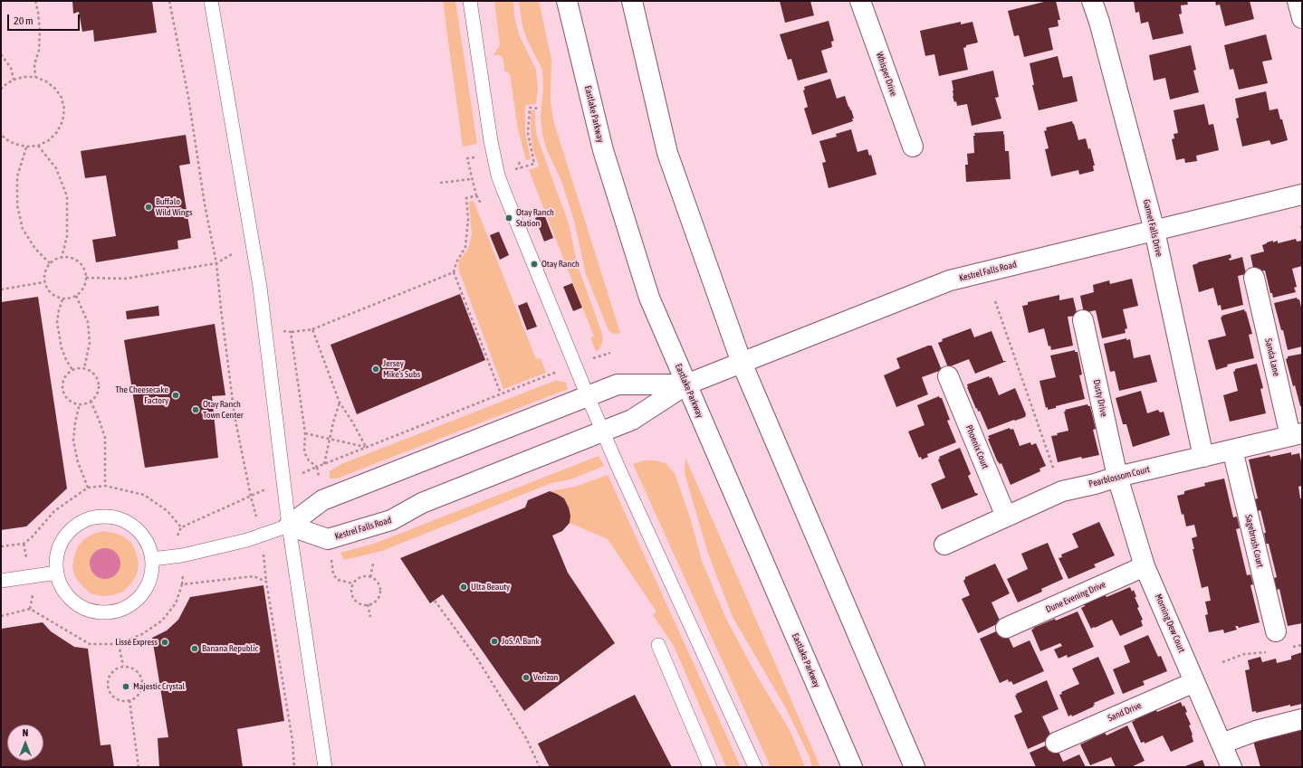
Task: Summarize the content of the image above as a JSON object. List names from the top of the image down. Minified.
{"streets":{"street":["Whisper Drive","Eastlake Parkway","Garnet Falls Drive","Kestrel Falls Road","Sanda Lane","Dusty Drive","Phoenix Court","Pearblossom Court","Sagebrush Court","Dune Evening Drive","Morning Dew Court","Sand Drive"]},"crossings":[["Eastlake Parkway","Kestrel Falls Road"],["Garnet Falls Drive","Kestrel Falls Road"],["Garnet Falls Drive","Pearblossom Court"],["Sanda Lane","Pearblossom Court"],["Dusty Drive","Pearblossom Court"],["Dusty Drive","Morning Dew Court"],["Phoenix Court","Pearblossom Court"],["Pearblossom Court","Sagebrush Court"],["Pearblossom Court","Morning Dew Court"],["Dune Evening Drive","Morning Dew Court"],["Morning Dew Court","Sand Drive"]],"places":["Buffalo Wild Wings","Otay Ranch Station","Otay Ranch","Jersey Mike's Subs","The Cheesecake Factory","Otay Ranch Town Center","Ulta Beauty","JoS. A. Bank","Lissé Express","Banana Republic","Verizon","Majestic Crystal"],"scale_bar":"20 m","north":"top"}
